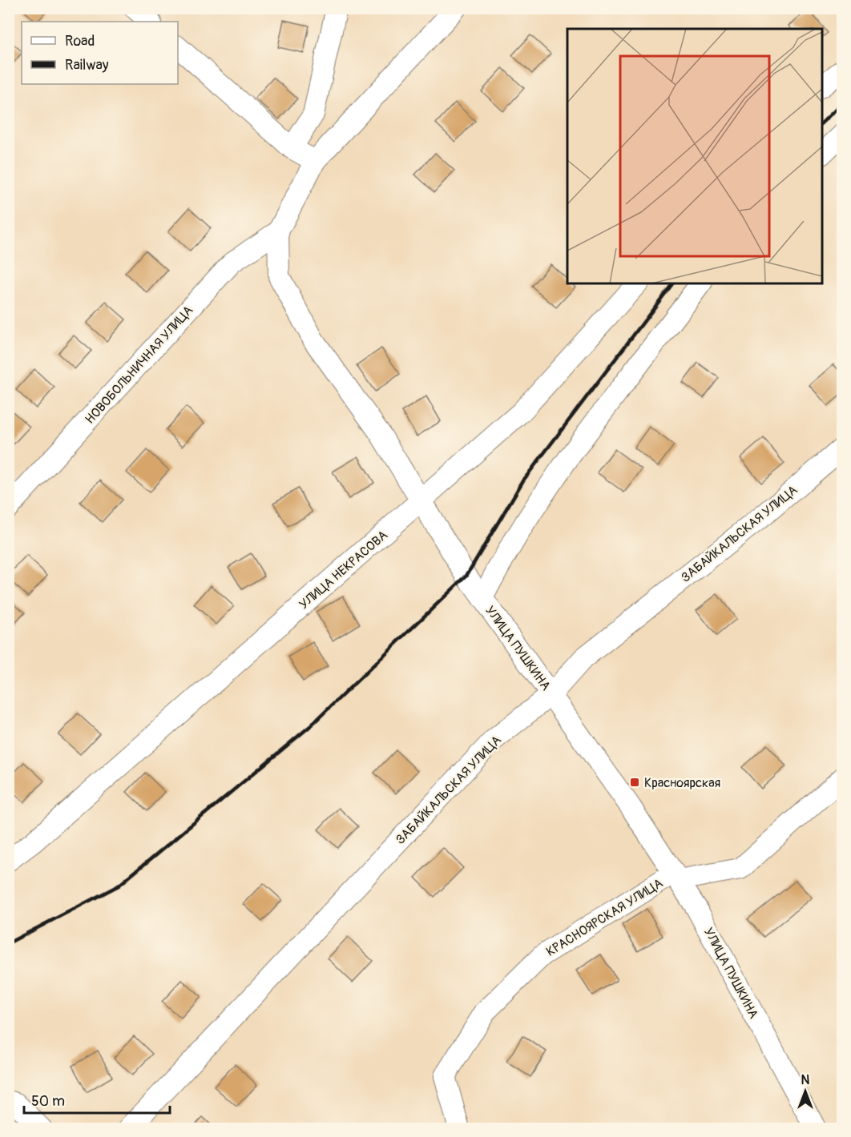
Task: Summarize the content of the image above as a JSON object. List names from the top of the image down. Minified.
{"streets":{"street":["НОВОБОЛЬНИЧНАЯ УЛИЦА","ЗАБАЙКАЛЬСКАЯ УЛИЦА","УЛИЦА НЕКРАСОВА","УЛИЦА ПУШКИНА","КРАСНОЯРСКАЯ УЛИЦА"]},"crossings":[["НОВОБОЛЬНИЧНАЯ УЛИЦА","УЛИЦА ПУШКИНА"],["ЗАБАЙКАЛЬСКАЯ УЛИЦА","УЛИЦА ПУШКИНА"],["УЛИЦА НЕКРАСОВА","УЛИЦА ПУШКИНА"],["УЛИЦА ПУШКИНА","КРАСНОЯРСКАЯ УЛИЦА"]],"places":{"transit":["Красноярская"]},"legend":["Road","Railway"],"scale_bar":"50 m","north":"top"}
